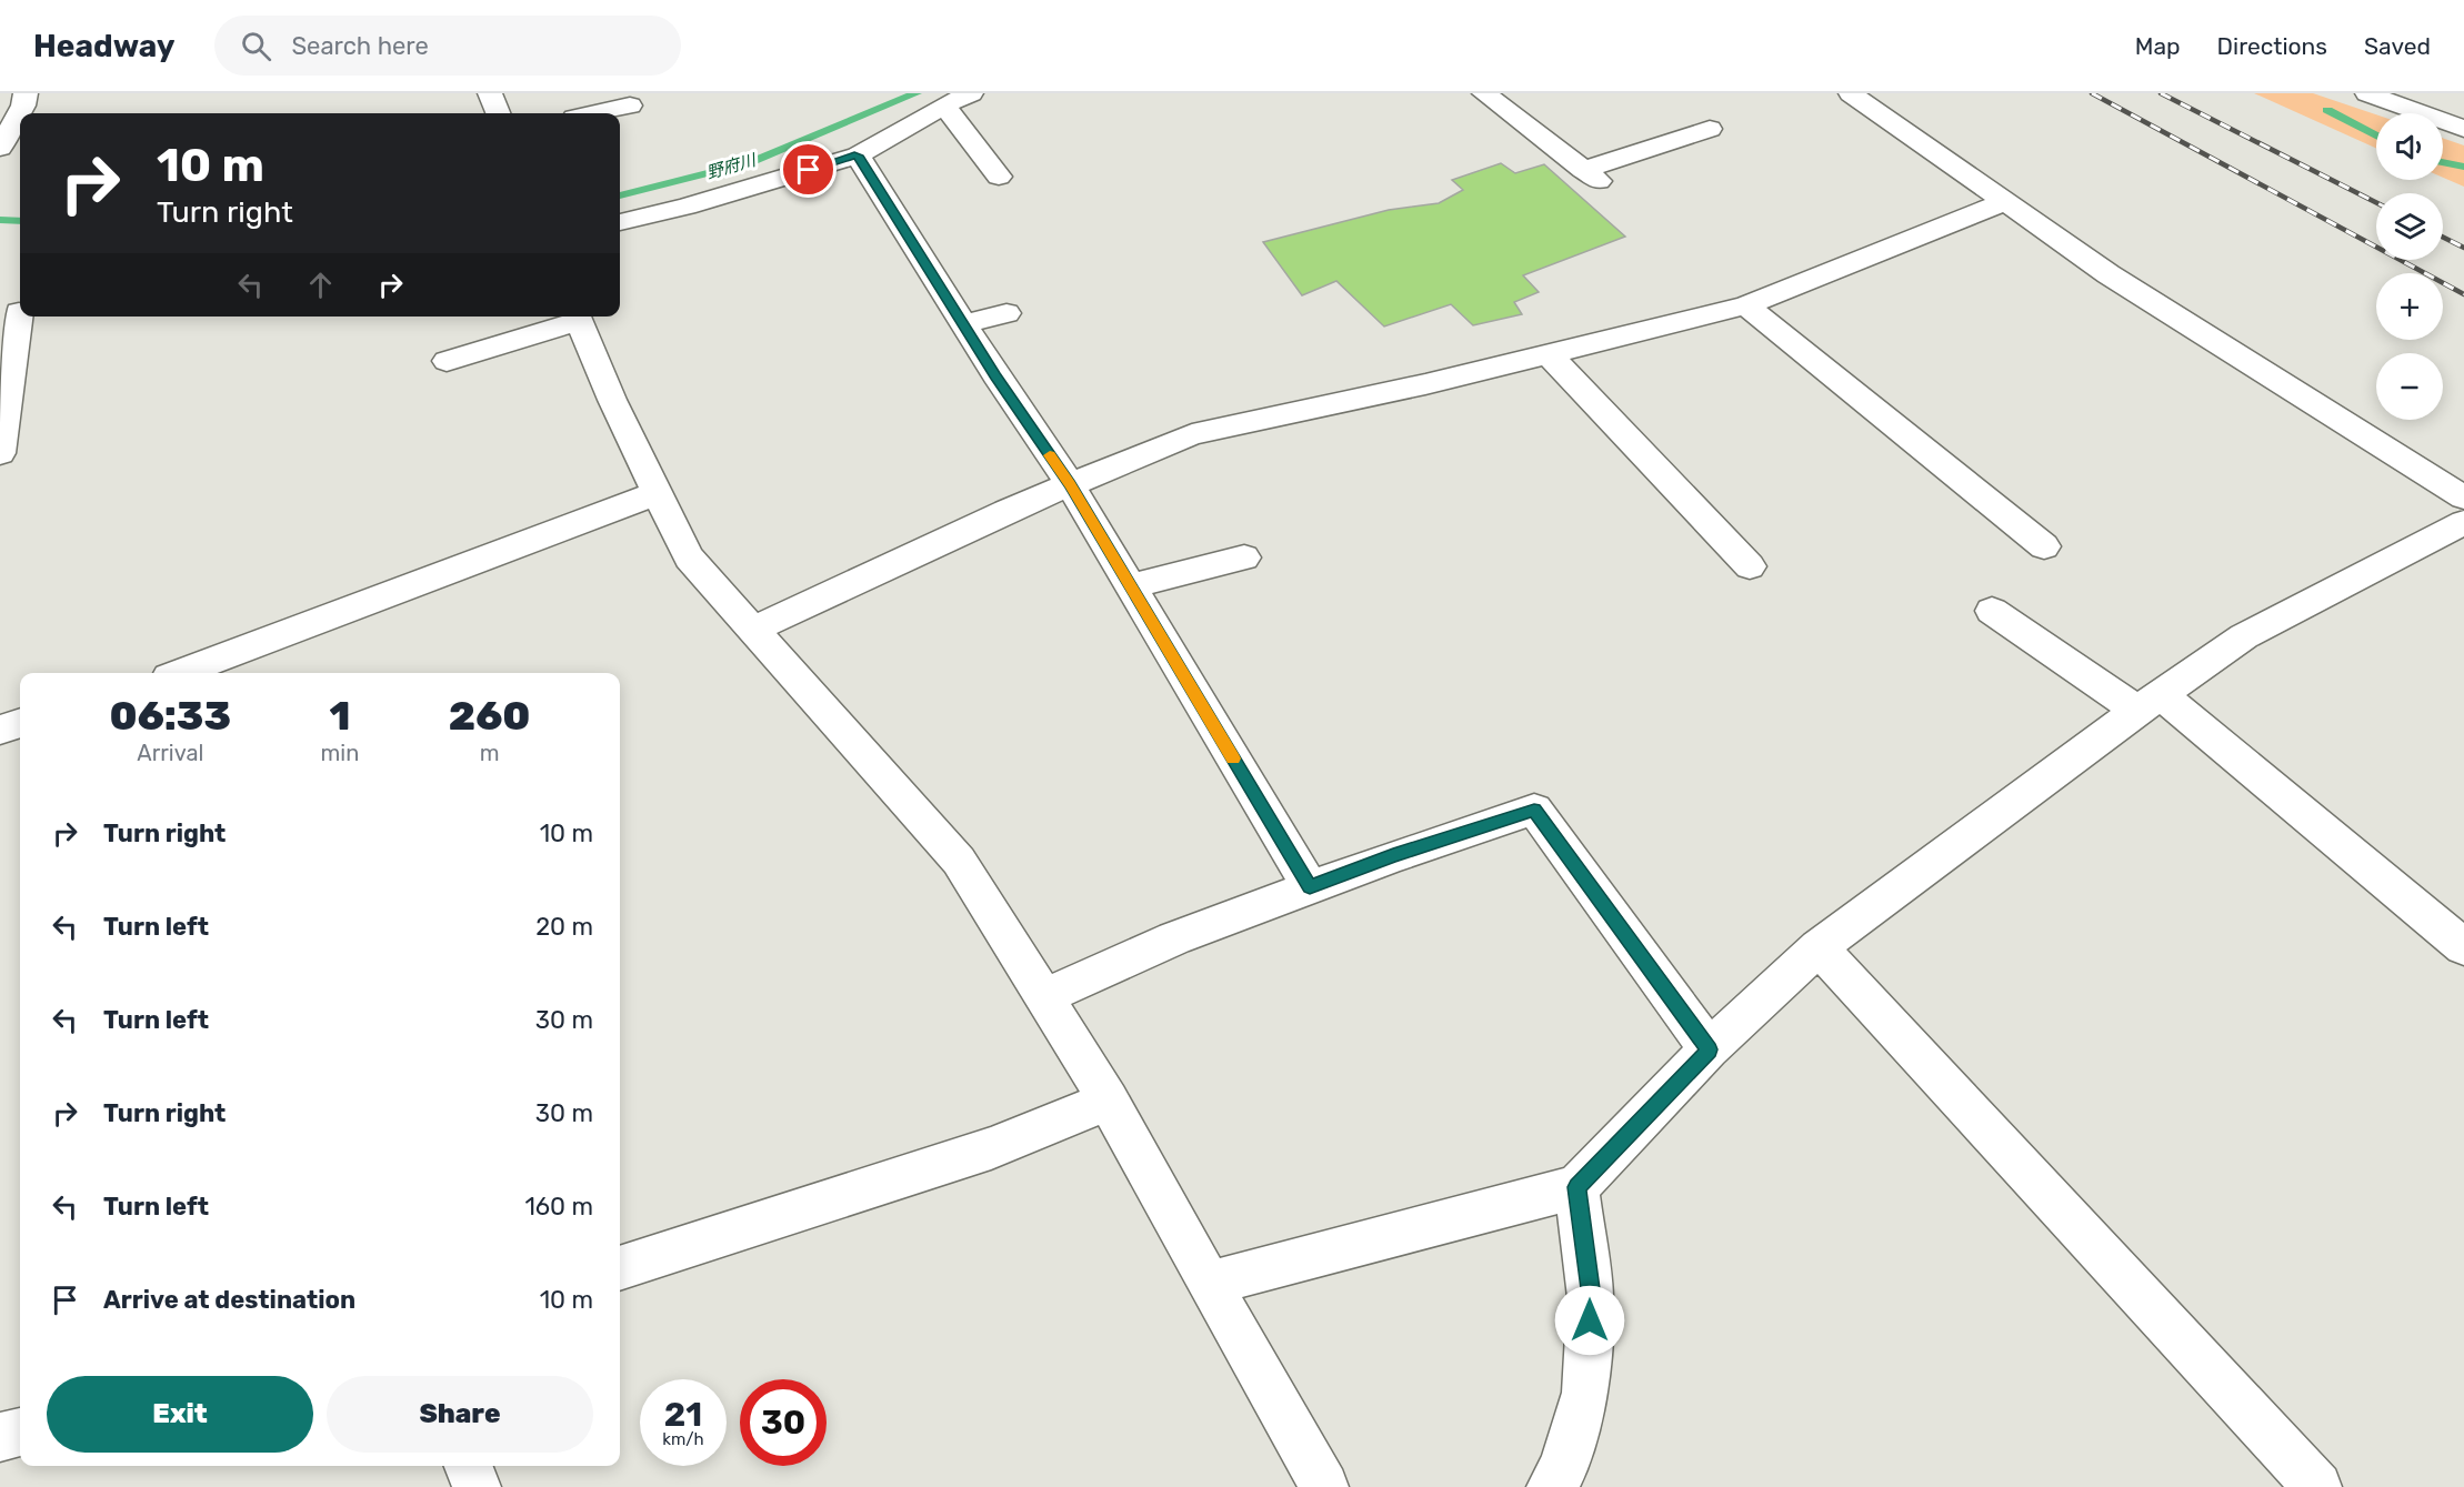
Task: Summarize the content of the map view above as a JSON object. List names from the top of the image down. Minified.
{"water":["野府川"],"page":{"header":"Headway","search":"Search here","nav":["Map","Directions","Saved"],"map_buttons":["+","−"],"turn":["10 m","Turn right"],"eta":["06:33","Arrival","1","min","260","m"],"list":[{"name":"Turn right","value":"10 m"},{"name":"Turn left","value":"20 m"},{"name":"Turn left","value":"30 m"},{"name":"Turn right","value":"30 m"},{"name":"Turn left","value":"160 m"},{"name":"Arrive at destination","value":"10 m"}],"buttons":["Exit","Share"],"speed":"21 km/h","limit":"30"}}
